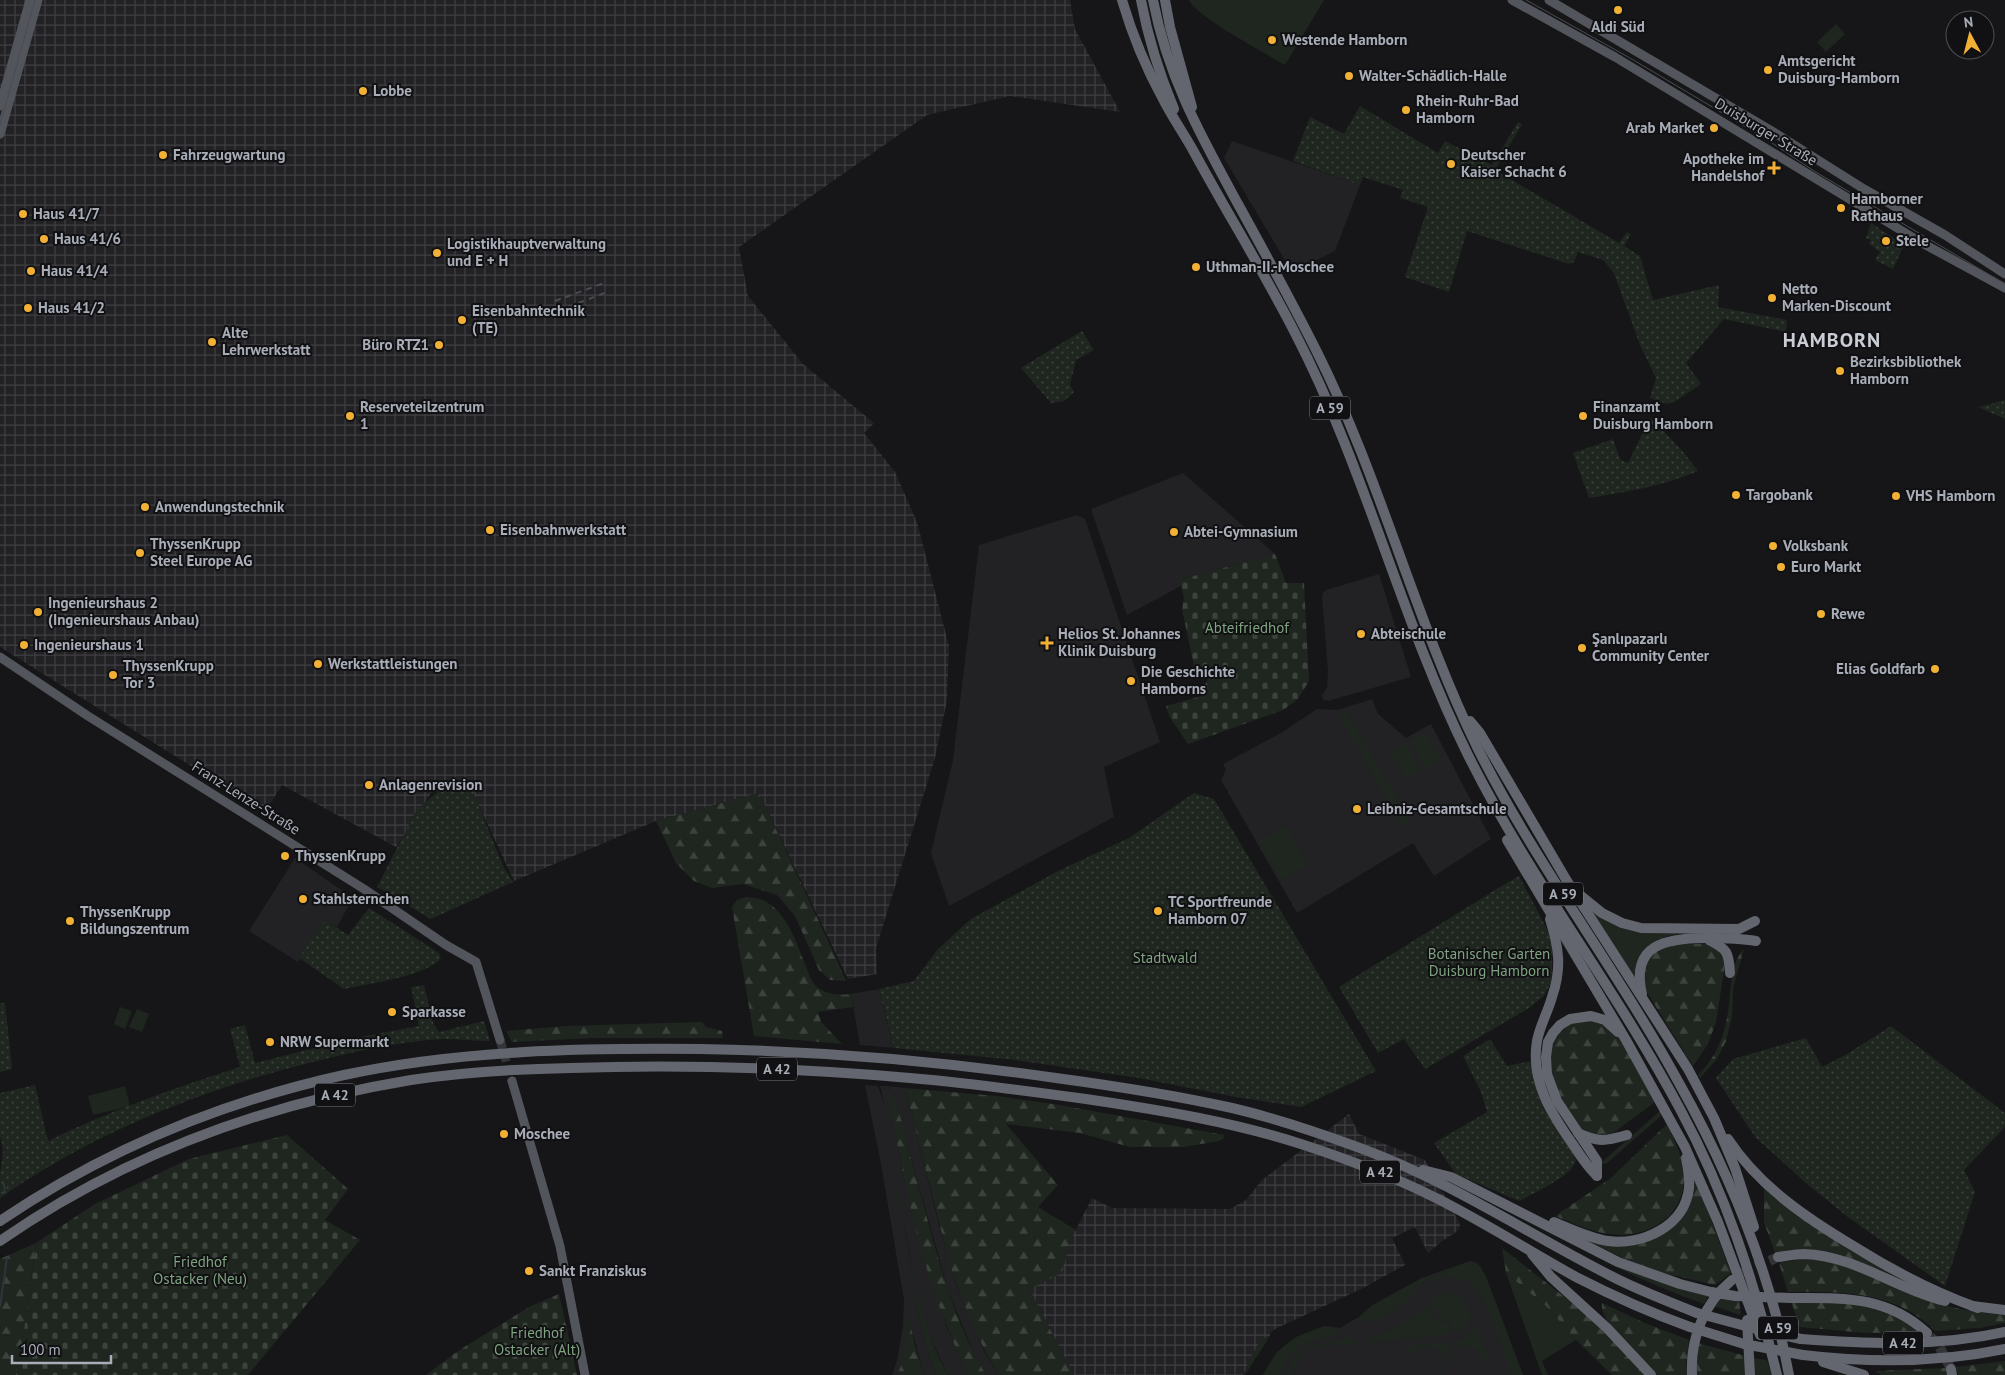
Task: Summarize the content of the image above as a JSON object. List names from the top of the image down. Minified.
{"streets":{"highway":["A 59","A 42"],"main road":["Duisburger Straße","Franz-Lenze-Straße"]},"districts":["HAMBORN"],"parks":["Abteifriedhof","Botanischer Garten Duisburg Hamborn","Stadtwald","Friedhof Ostacker (Neu)","Friedhof Ostacker (Alt)"],"places":{"other":["Aldi Süd","Westende Hamborn","Amtsgericht Duisburg-Hamborn","Walter-Schädlich-Halle","Lobbe","Rhein-Ruhr-Bad Hamborn","Arab Market","Fahrzeugwartung","Deutscher Kaiser Schacht 6","Hamborner Rathaus","Haus 41/7","Haus 41/6","Stele","Logistikhauptverwaltung und E + H","Uthman-II.-Moschee","Haus 41/4","Netto Marken-Discount","Haus 41/2","Eisenbahntechnik (TE)","Alte Lehrwerkstatt","Büro RTZ1","Bezirksbibliothek Hamborn","Reserveteilzentrum 1","Finanzamt Duisburg Hamborn","Targobank","VHS Hamborn","Anwendungstechnik","Eisenbahnwerkstatt","Abtei-Gymnasium","Volksbank","ThyssenKrupp Steel Europe AG","Euro Markt","Ingenieurshaus 2 (Ingenieurshaus Anbau)","Rewe","Abteischule","Ingenieurshaus 1","Şanlıpazarlı Community Center","Werkstattleistungen","Elias Goldfarb","ThyssenKrupp Tor 3","Die Geschichte Hamborns","Anlagenrevision","Leibniz-Gesamtschule","ThyssenKrupp","Stahlsternchen","TC Sportfreunde Hamborn 07","ThyssenKrupp Bildungszentrum","Sparkasse","NRW Supermarkt","Moschee","Sankt Franziskus"],"health":["Apotheke im Handelshof","Helios St. Johannes Klinik Duisburg"]},"scale_bar":"100 m","north":"top"}
